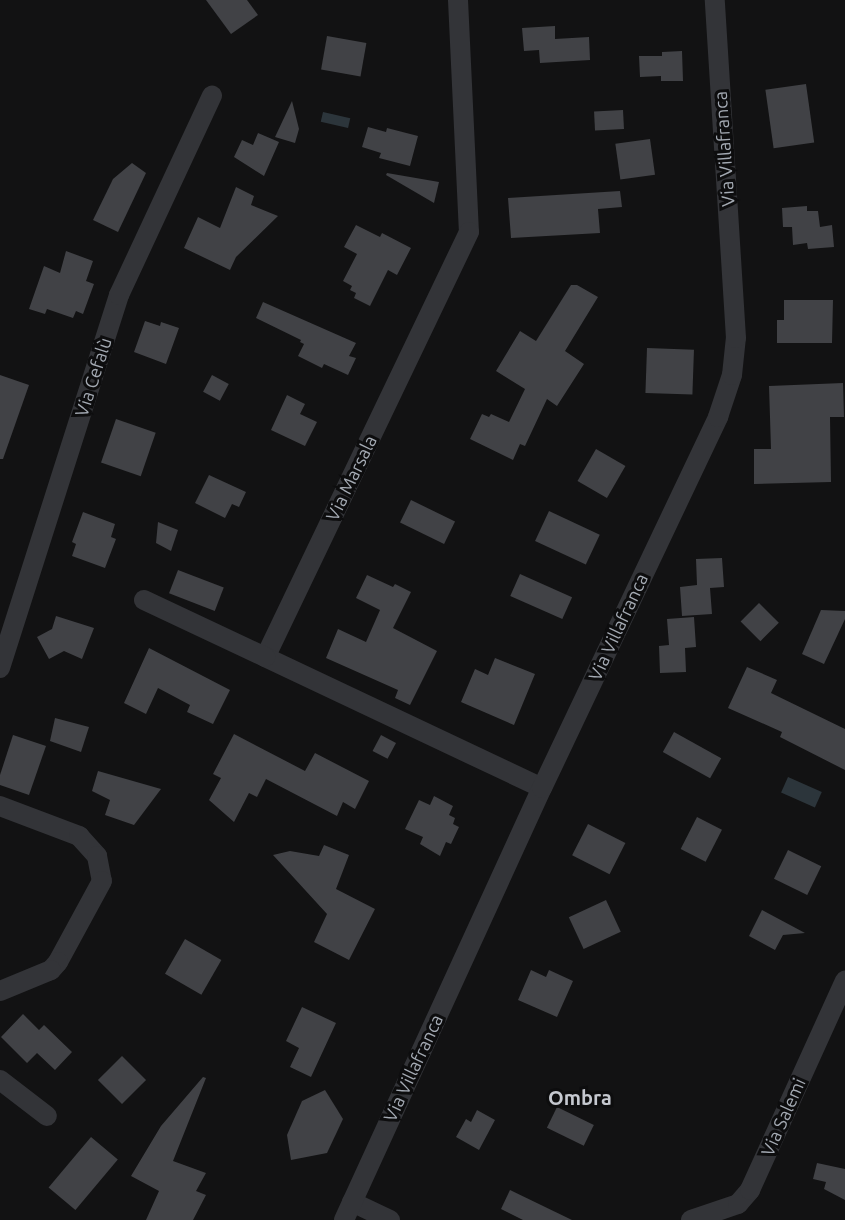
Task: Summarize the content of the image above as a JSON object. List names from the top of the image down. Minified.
{"streets":{"street":["Via Villafranca","Via Cefalù","Via Marsala","Via Salemi"]},"districts":["Ombra"]}
